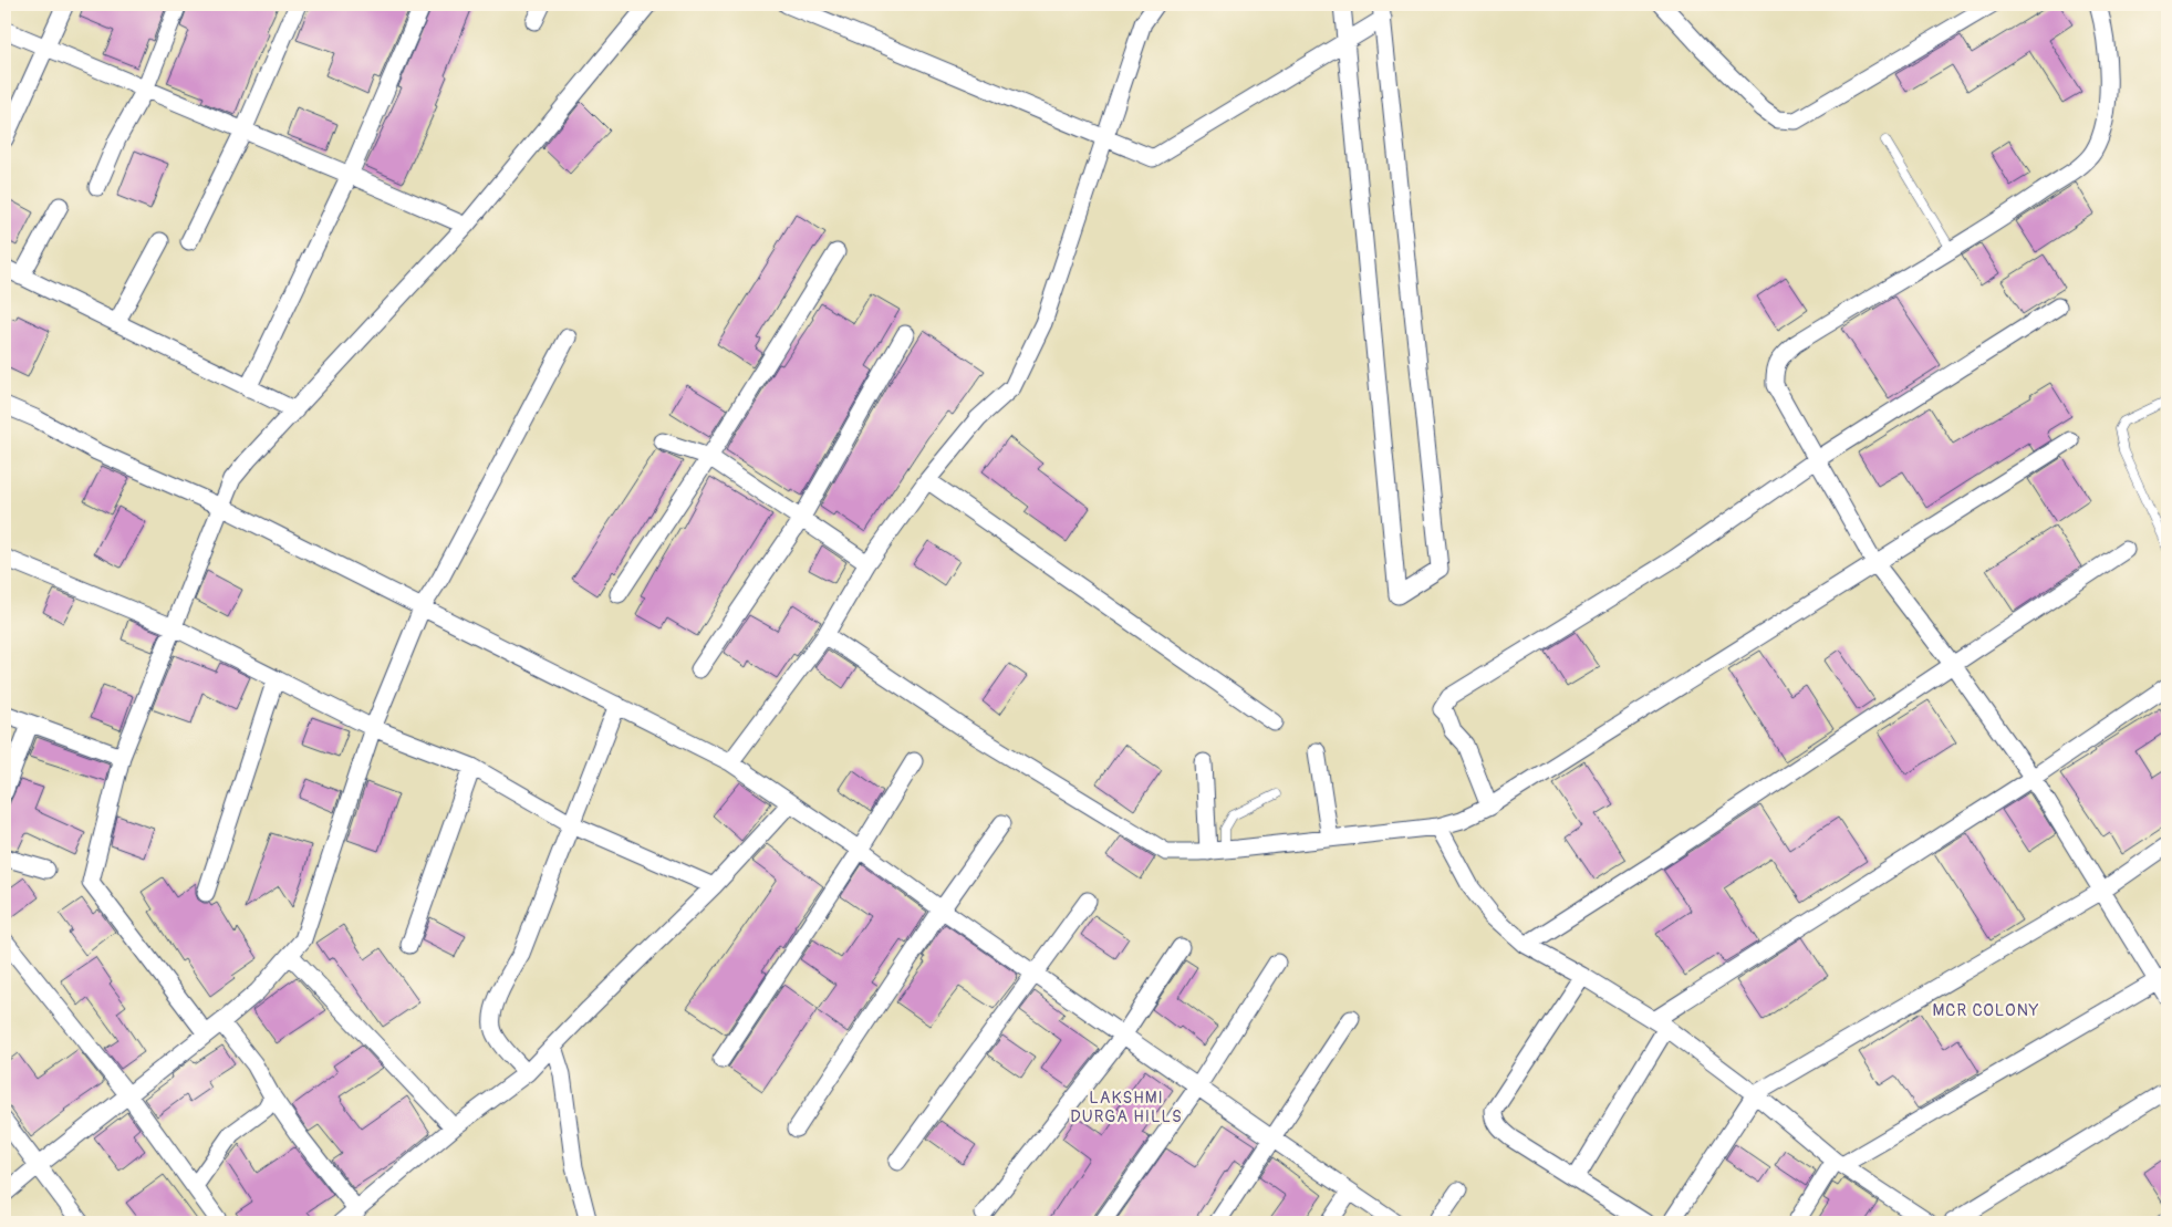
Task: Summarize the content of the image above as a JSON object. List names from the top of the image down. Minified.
{"districts":["MCR COLONY","LAKSHMI DURGA HILLS"]}
